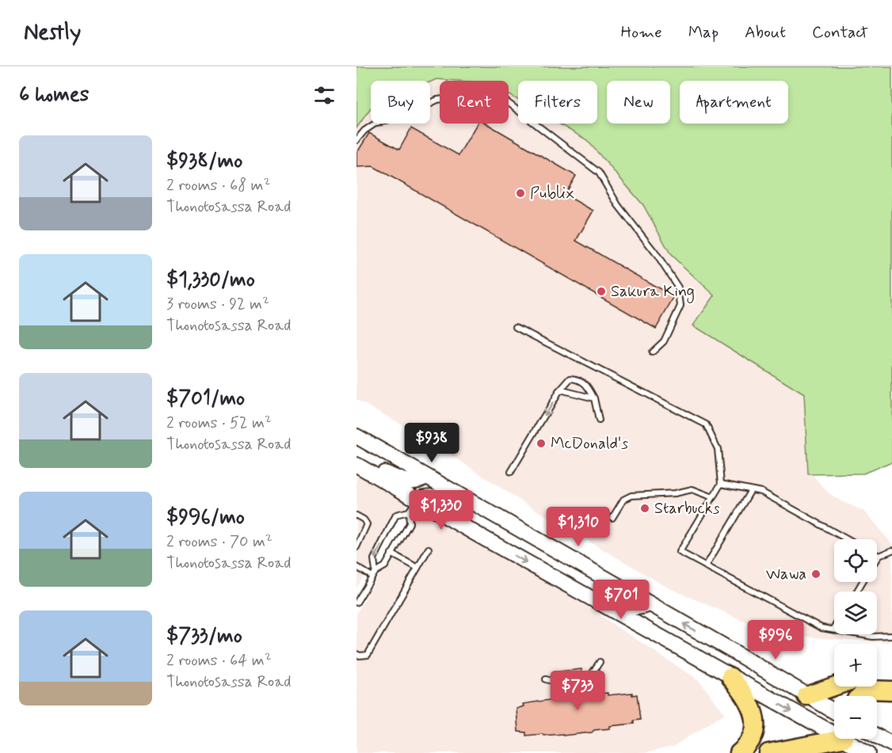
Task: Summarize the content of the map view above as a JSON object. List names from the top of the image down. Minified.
{"places":["Publix","Sakura King","McDonald's","Starbucks","Wawa"],"page":{"header":"Nestly","nav":["Home","Map","About","Contact"],"heading":"6 homes","chip":["Buy","Rent","Filters","New","Apartment"],"list":[{"name":"$938/mo","note":"2 rooms · 68 m² · Thonotosassa Road"},{"name":"$1,330/mo","note":"3 rooms · 92 m² · Thonotosassa Road"},{"name":"$701/mo","note":"2 rooms · 52 m² · Thonotosassa Road"},{"name":"$996/mo","note":"2 rooms · 70 m² · Thonotosassa Road"},{"name":"$733/mo","note":"2 rooms · 64 m² · Thonotosassa Road"}],"price":["$938","$1,330","$1,310","$701","$996","$733"],"map_buttons":["+","−"]}}
